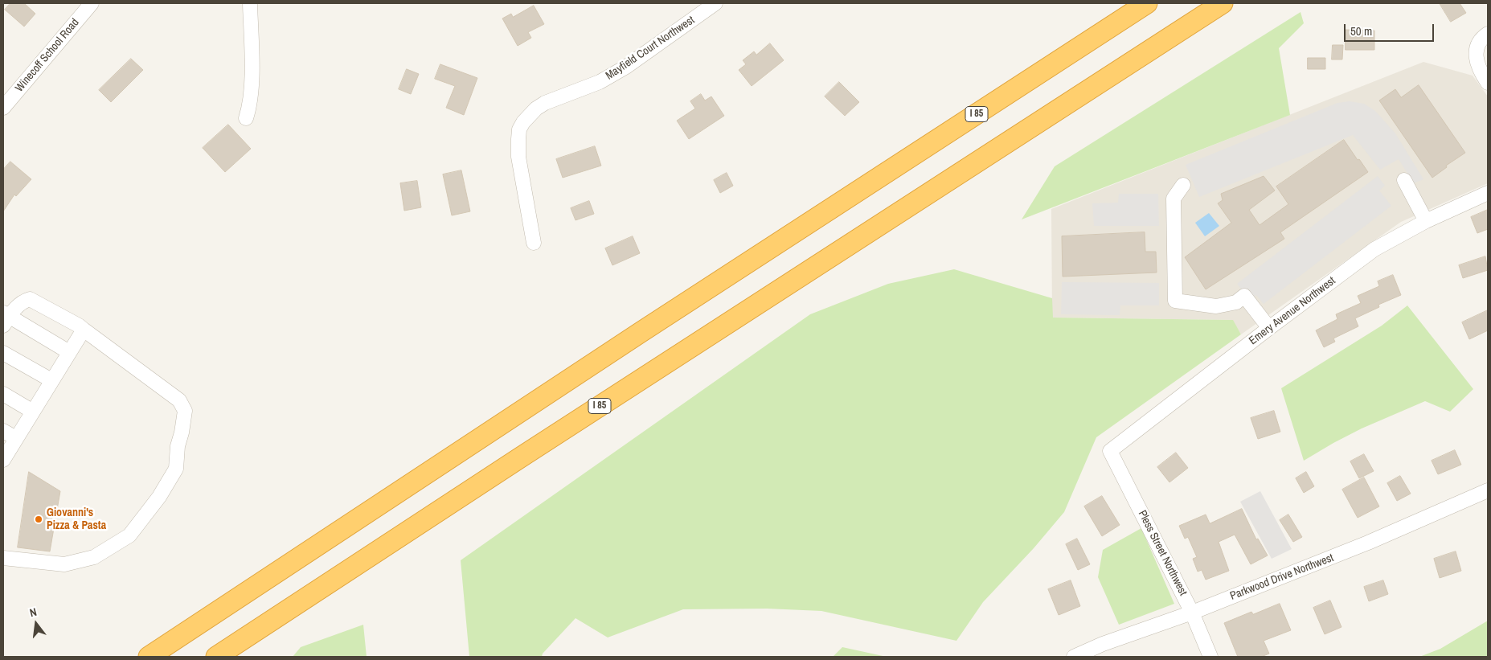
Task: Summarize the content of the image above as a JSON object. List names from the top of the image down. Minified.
{"streets":{"highway":["I 85"],"street":["Mayfield Court Northwest","Winecoff School Road","Emery Avenue Northwest","Pless Street Northwest","Parkwood Drive Northwest"]},"crossings":[["Emery Avenue Northwest","Pless Street Northwest"],["Pless Street Northwest","Parkwood Drive Northwest"]],"places":["Giovanni's Pizza & Pasta"],"scale_bar":"50 m","north":"top"}
